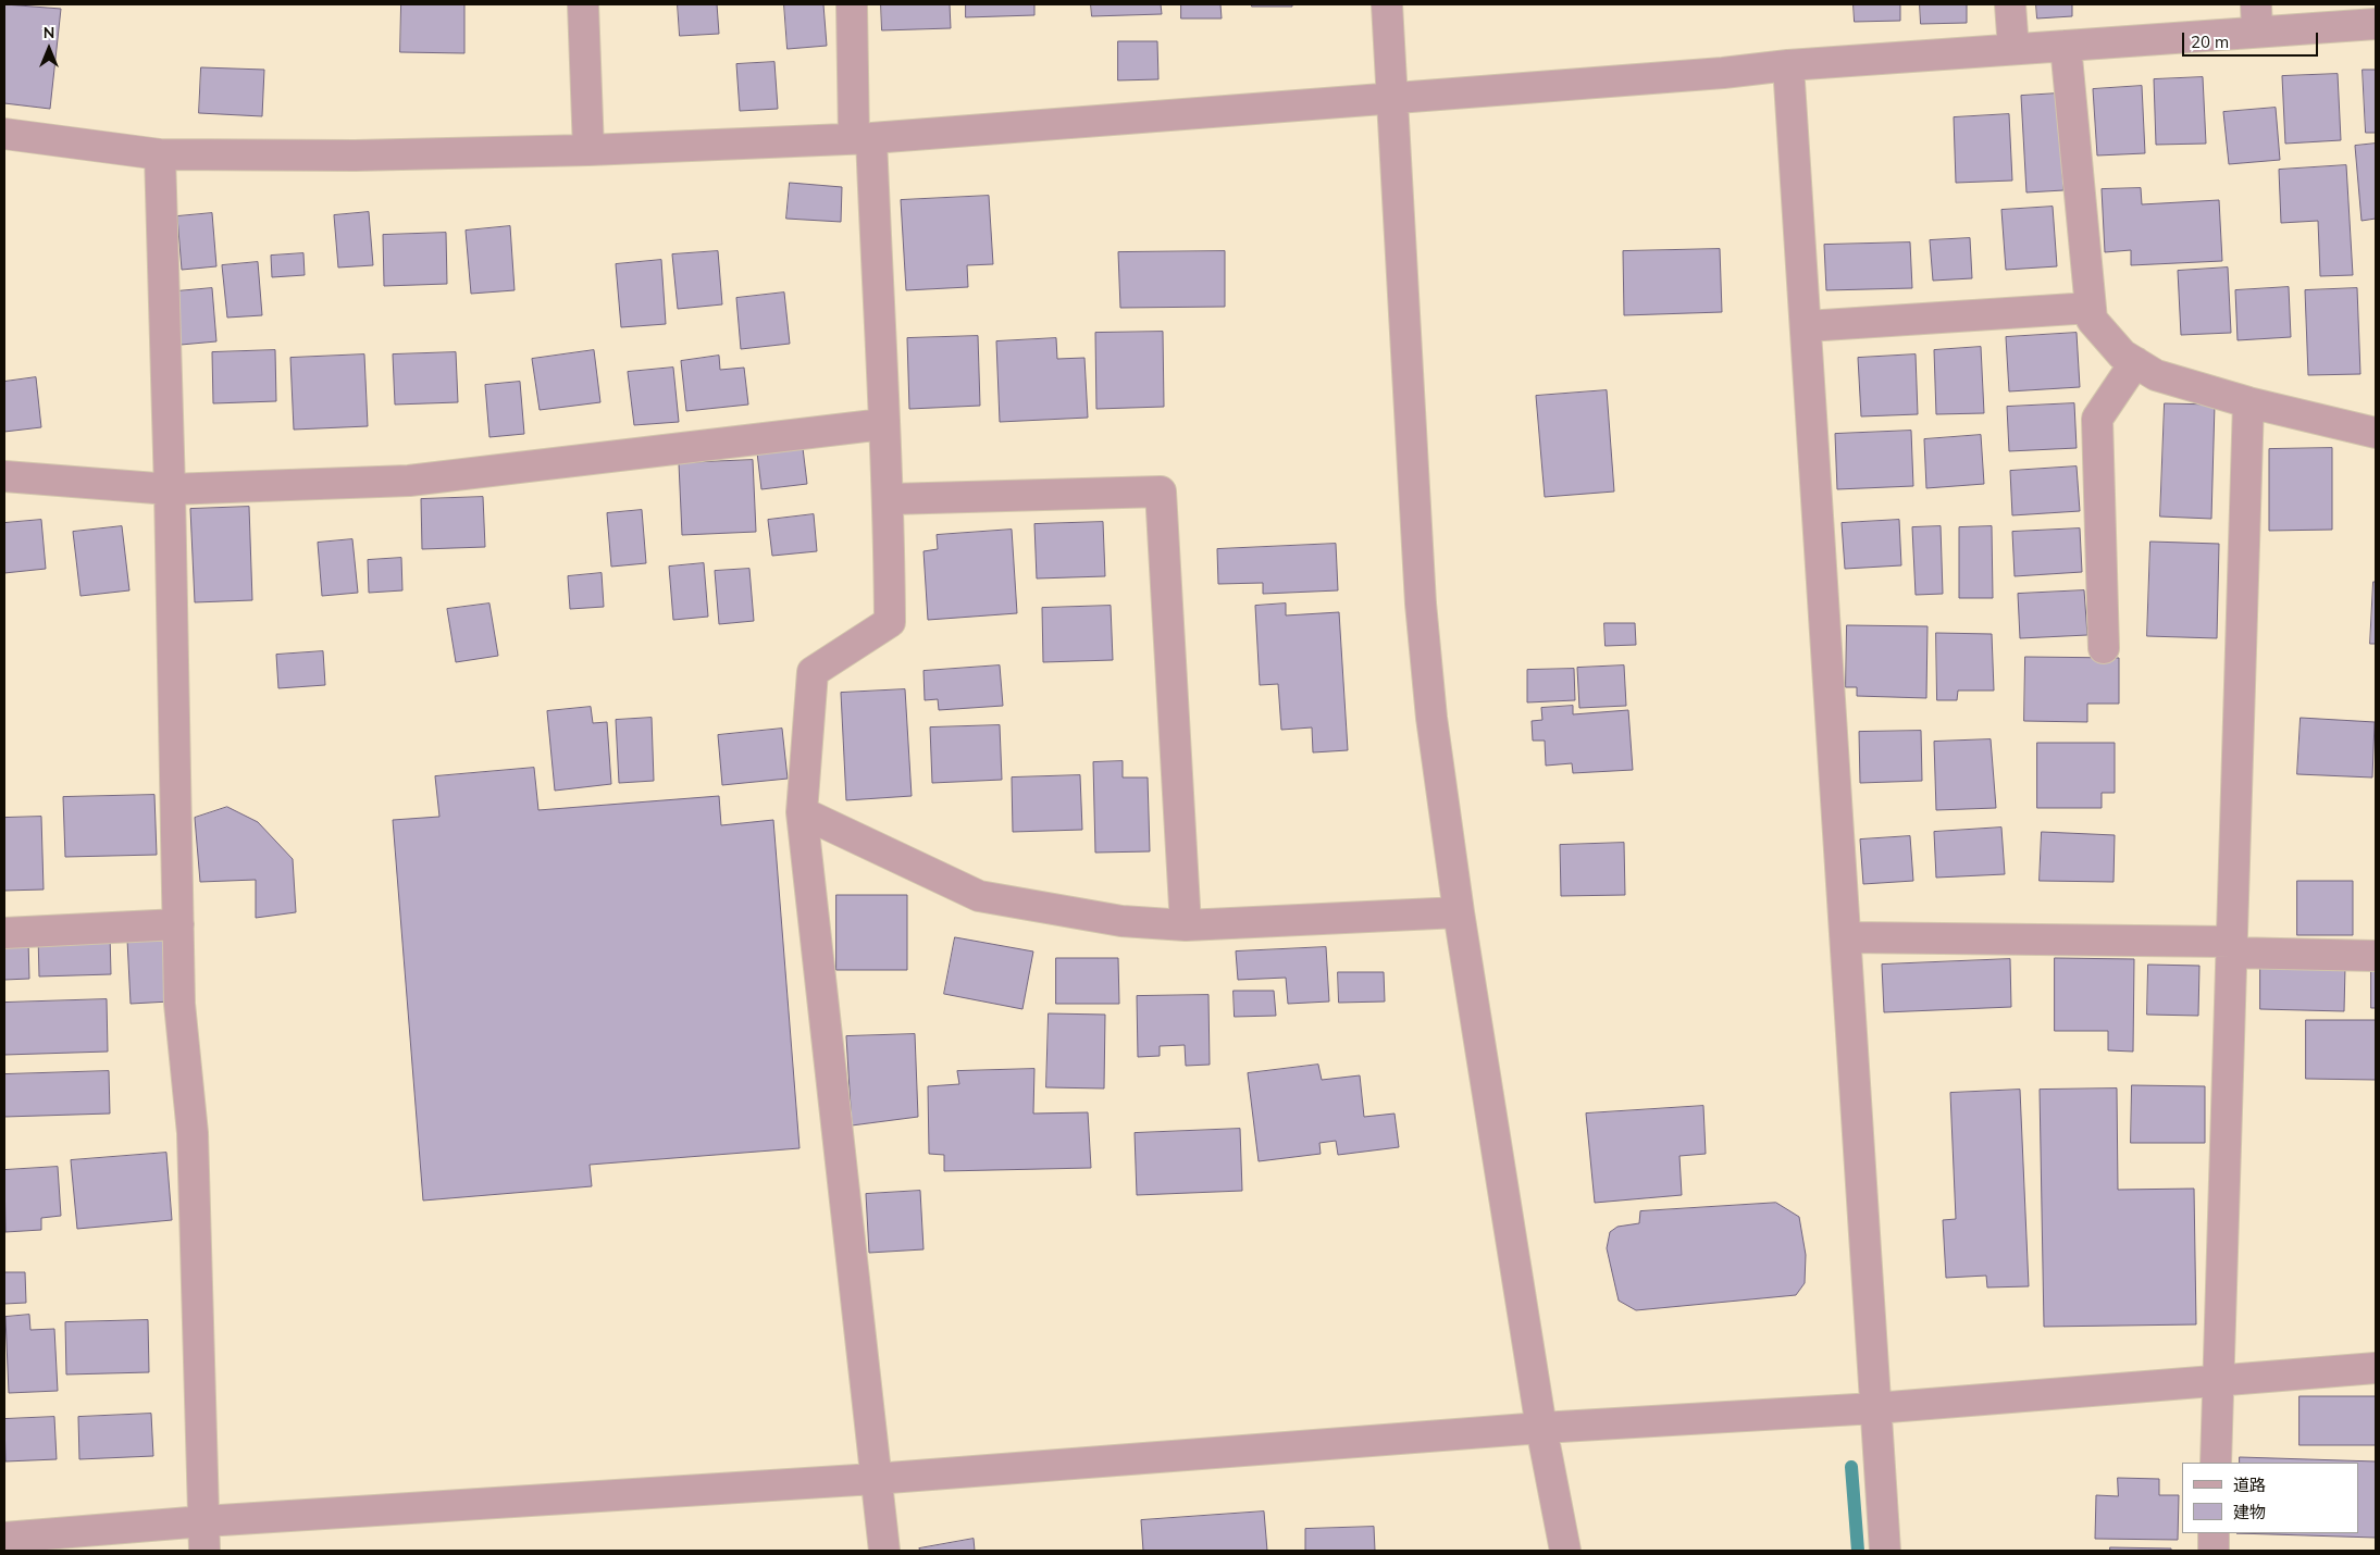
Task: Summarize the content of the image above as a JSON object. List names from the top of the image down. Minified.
{"legend":["道路","建物"],"scale_bar":"20 m","north":"top"}
